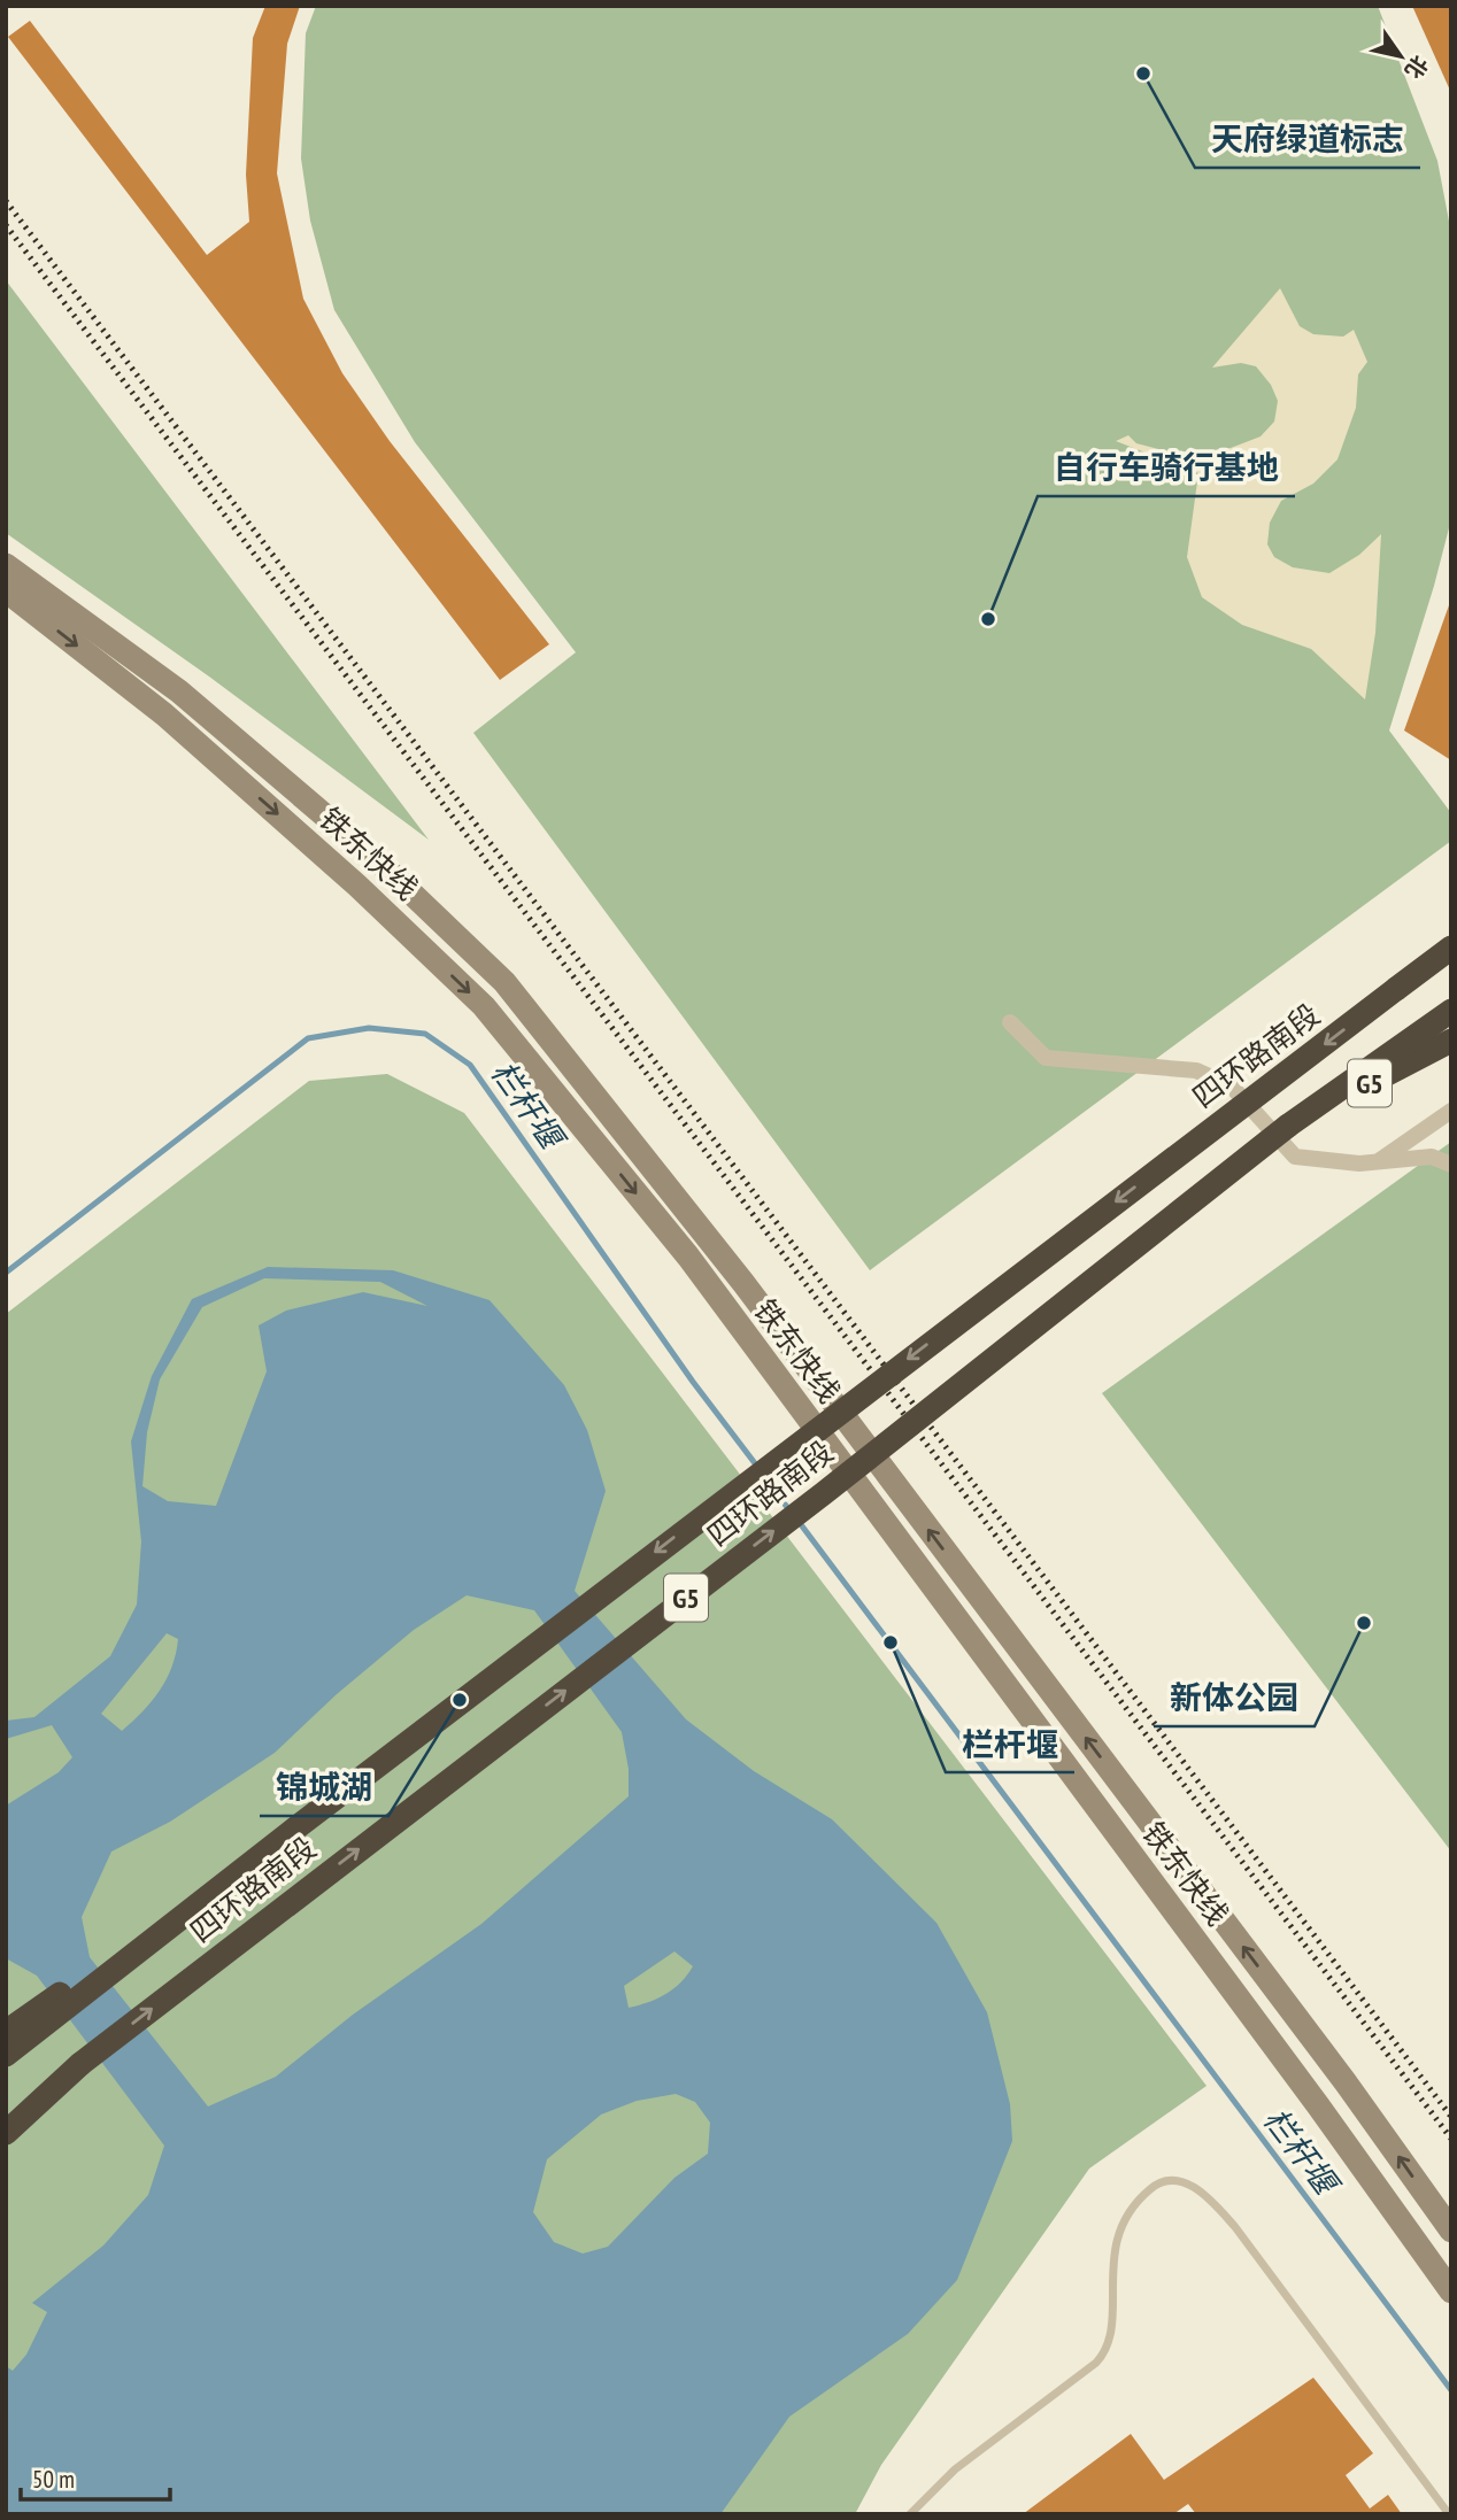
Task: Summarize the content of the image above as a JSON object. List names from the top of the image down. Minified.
{"streets":{"highway":["四环路南段","G5"],"main road":["铁东快线"]},"crossings":[["四环路南段","G5"]],"water":["栏杆堰"],"places":["天府绿道标志","自行车骑行基地","新体公园","栏杆堰","锦城湖"],"scale_bar":"50 m","north":"bottom right"}
